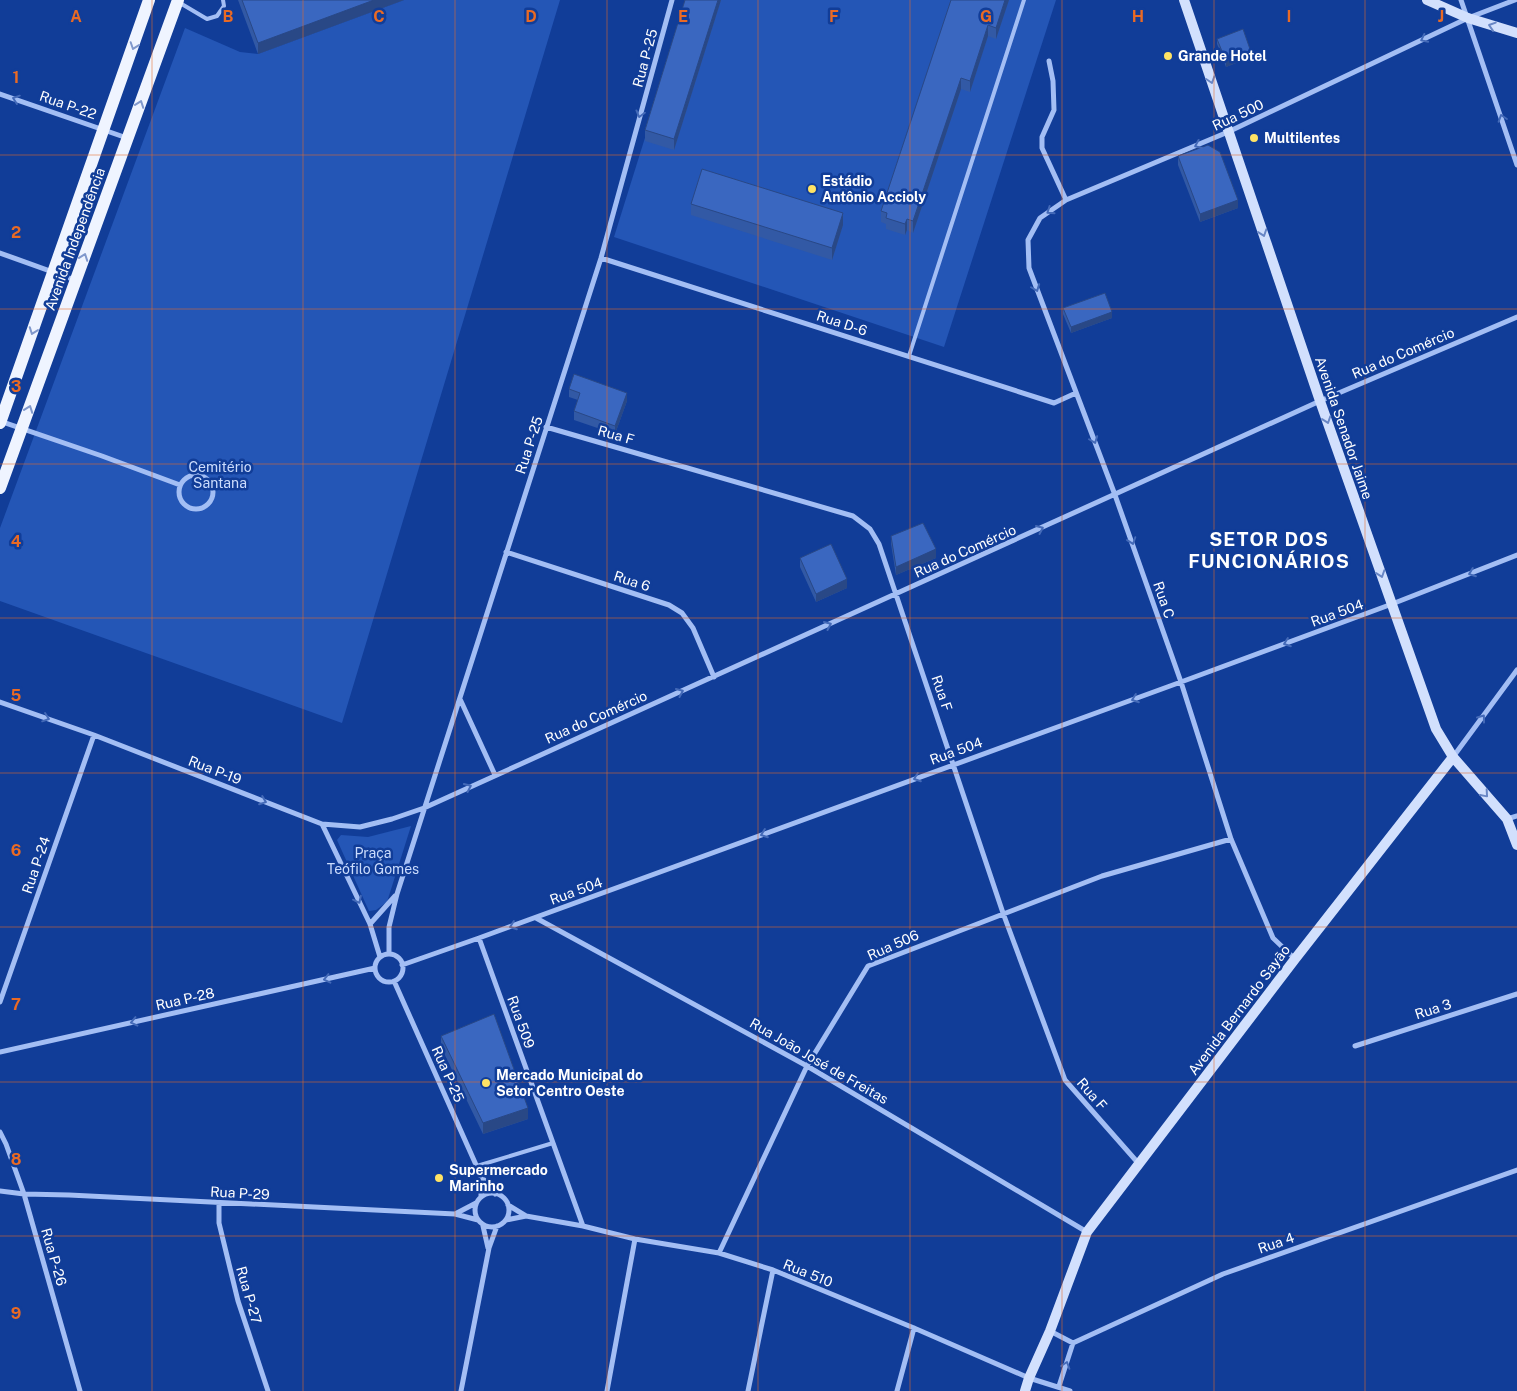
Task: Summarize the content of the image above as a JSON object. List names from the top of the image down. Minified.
{"streets":{"main road":["Avenida Independência"],"street":["Rua P-25","Rua P-22","Rua 500","Rua D-6","Rua do Comércio","Avenida Senador Jaime","Rua F","Rua 6","Rua C","Rua 504","Rua P-19","Rua P-24","Rua 506","Rua P-28","Rua 3","Avenida Bernardo Sayão","Rua 509","Rua João José de Freitas","Rua P-29","Rua 4","Rua P-26","Rua 510","Rua P-27"]},"crossings":[["Rua P-25","Rua D-6"],["Rua P-25","Rua do Comércio"],["Rua P-25","Rua F"],["Rua P-25","Rua 6"],["Rua P-25","Rua 504"],["Rua P-25","Rua P-19"],["Rua P-25","Rua P-28"],["Rua P-25","Rua P-29"],["Rua P-25","Rua 510"],["Rua P-22","Avenida Independência"],["Rua 500","Avenida Senador Jaime"],["Rua 500","Rua C"],["Rua D-6","Rua C"],["Rua do Comércio","Avenida Senador Jaime"],["Rua do Comércio","Rua F"],["Rua do Comércio","Rua 6"],["Rua do Comércio","Rua C"],["Rua do Comércio","Rua P-19"],["Avenida Senador Jaime","Rua 504"],["Avenida Senador Jaime","Avenida Bernardo Sayão"],["Rua F","Rua 504"],["Rua F","Rua 506"],["Rua F","Avenida Bernardo Sayão"],["Rua C","Rua 504"],["Rua C","Rua 506"],["Rua C","Avenida Bernardo Sayão"],["Rua 504","Rua P-28"],["Rua 504","Rua 509"],["Rua 504","Rua João José de Freitas"],["Rua P-19","Rua P-24"],["Rua 506","Rua João José de Freitas"],["Rua 506","Rua 510"],["Avenida Bernardo Sayão","Rua João José de Freitas"],["Avenida Bernardo Sayão","Rua 510"],["Rua 509","Rua 510"],["Rua P-29","Rua P-26"],["Rua P-29","Rua 510"],["Rua P-29","Rua P-27"]],"one_way":["Rua P-22","Rua 500","Rua do Comércio","Avenida Senador Jaime","Rua C","Rua 504","Rua P-19","Rua P-28"],"districts":["SETOR DOS FUNCIONÁRIOS"],"parks":["Cemitério Santana","Praça Teófilo Gomes"],"places":["Grande Hotel","Multilentes","Estádio Antônio Accioly","Mercado Municipal do Setor Centro Oeste","Supermercado Marinho"],"grid":{"columns":["A","B","C","D","E","F","G","H","I","J"],"rows":["1","2","3","4","5","6","7","8","9"]}}
